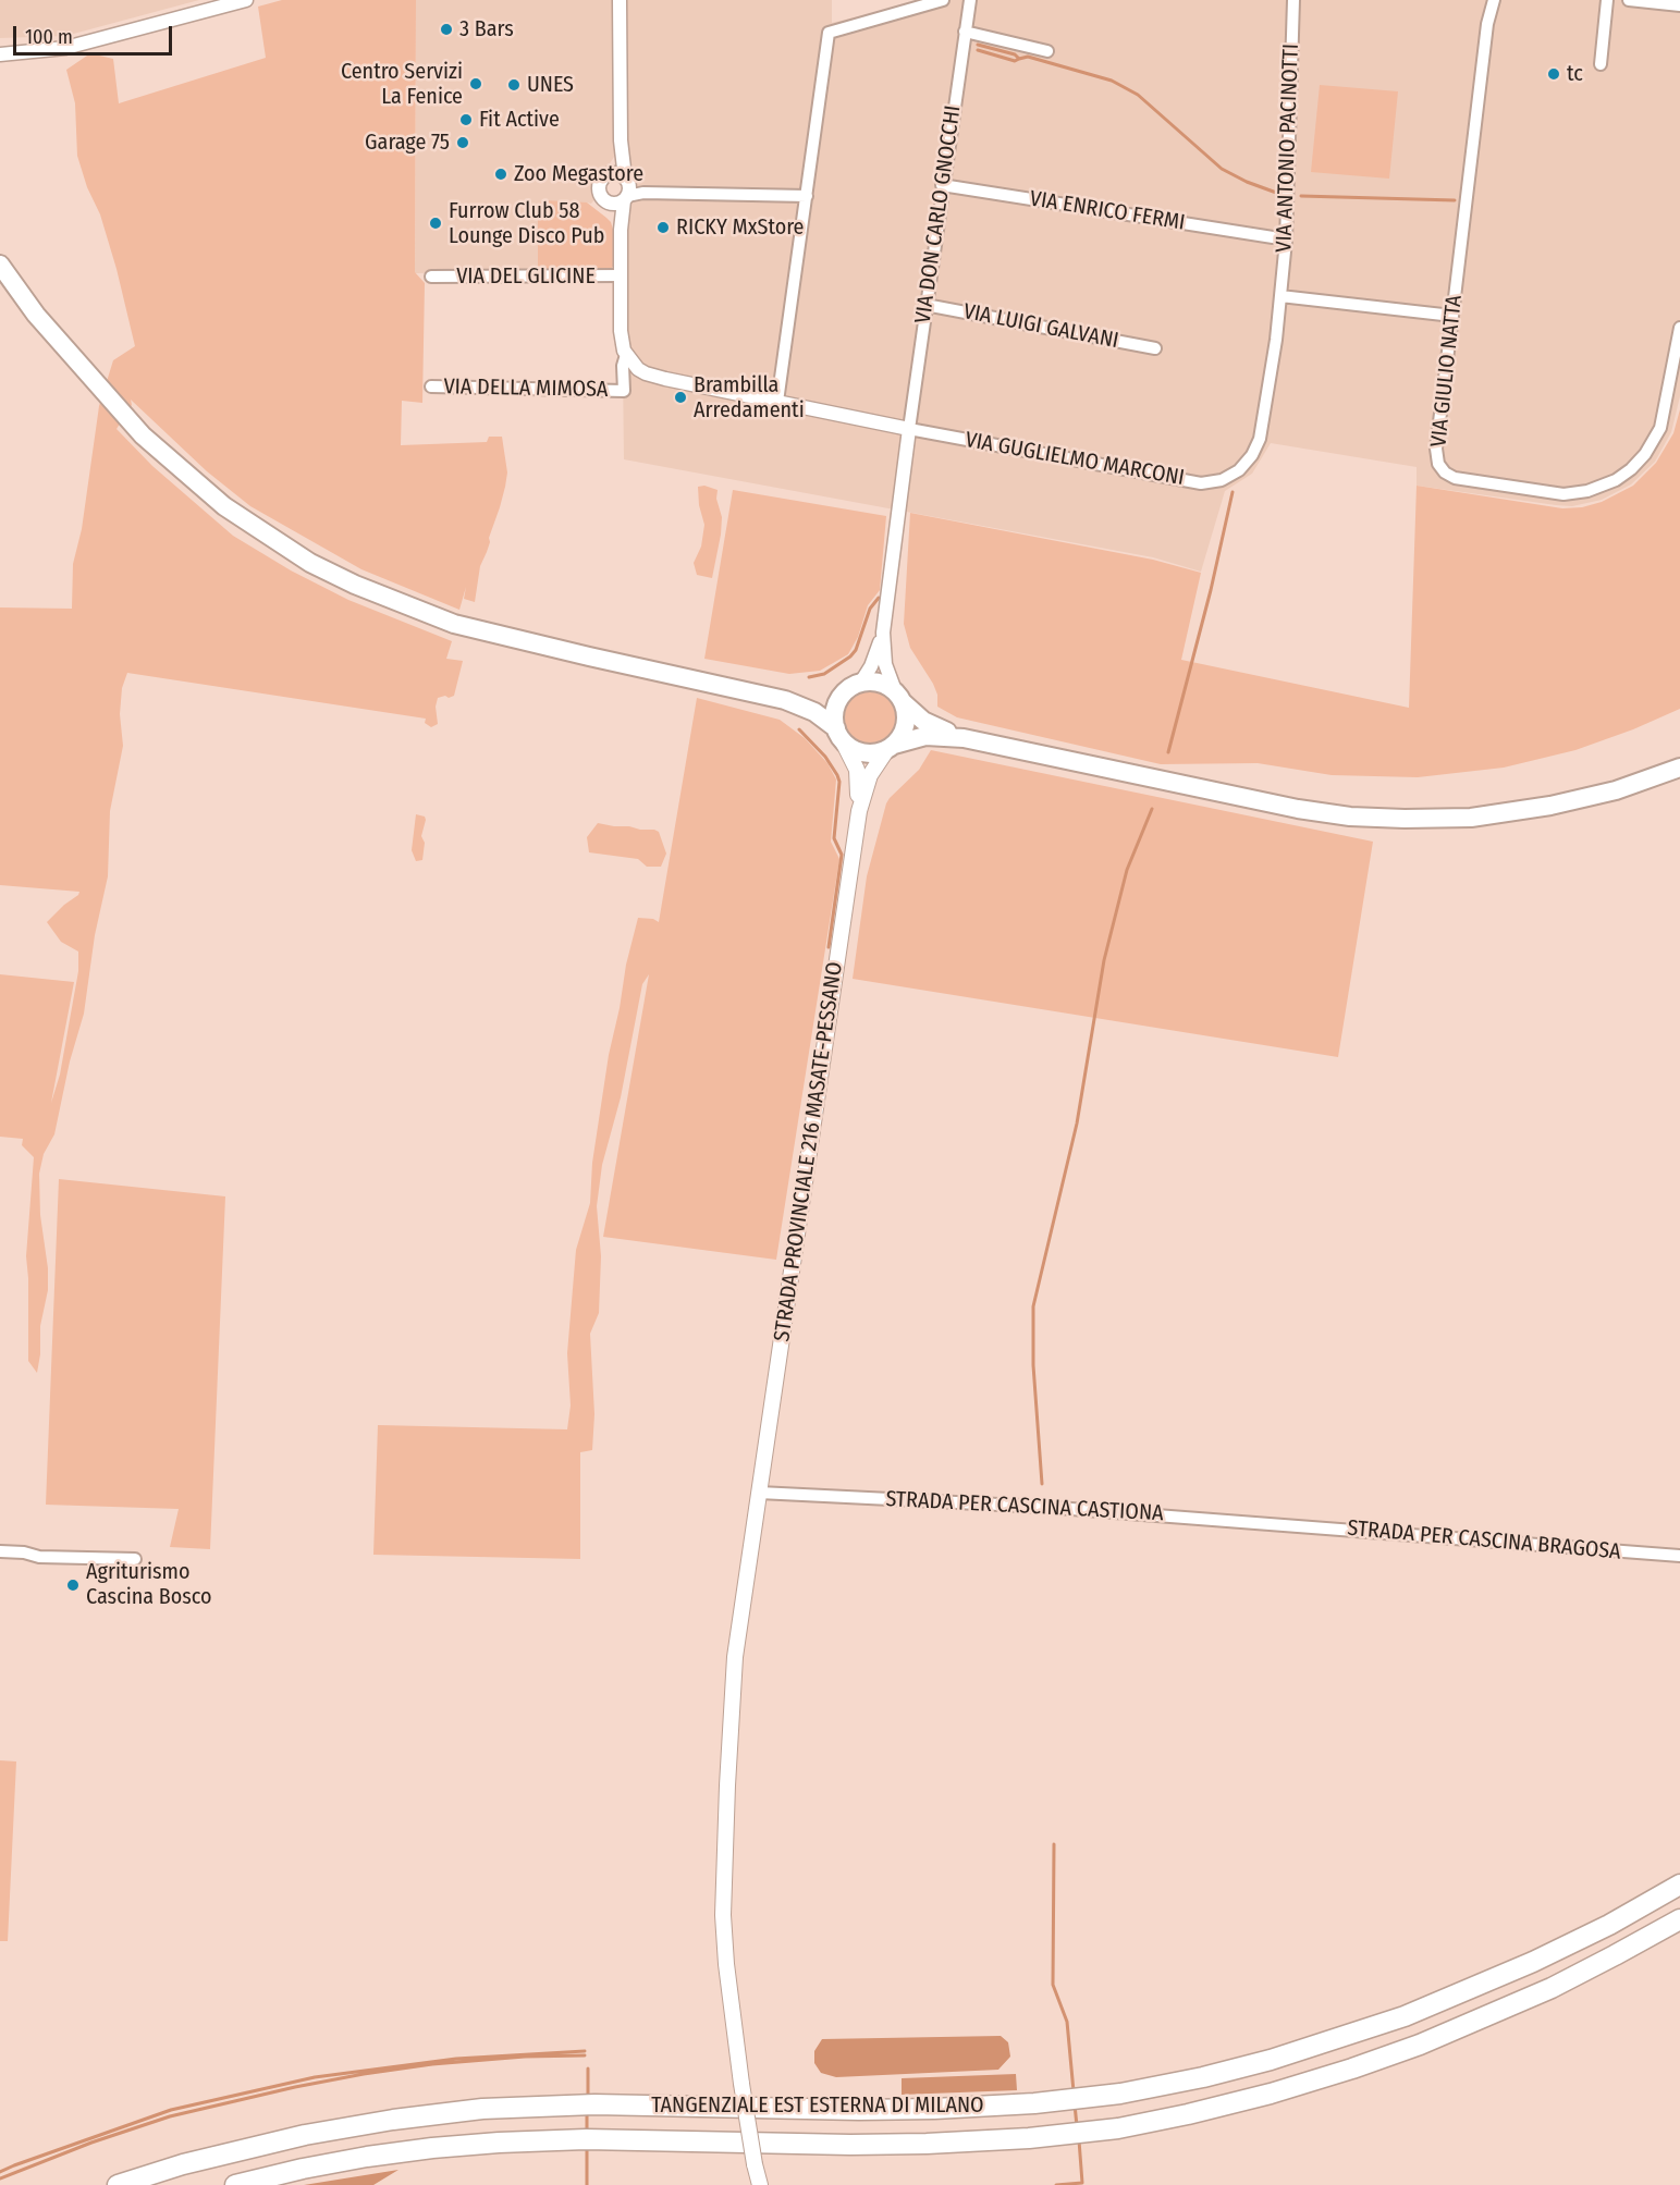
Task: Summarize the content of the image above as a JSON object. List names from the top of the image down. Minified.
{"streets":{"highway":["TANGENZIALE EST ESTERNA DI MILANO"],"main road":["STRADA PROVINCIALE 216 MASATE-PESSANO"],"street":["VIA ANTONIO PACINOTTI","VIA ENRICO FERMI","VIA DON CARLO GNOCCHI","VIA DEL GLICINE","VIA LUIGI GALVANI","VIA GIULIO NATTA","VIA DELLA MIMOSA","VIA GUGLIELMO MARCONI","STRADA PER CASCINA CASTIONA","STRADA PER CASCINA BRAGOSA"]},"crossings":[["VIA ANTONIO PACINOTTI","VIA GUGLIELMO MARCONI"],["VIA ENRICO FERMI","VIA DON CARLO GNOCCHI"],["VIA DON CARLO GNOCCHI","VIA LUIGI GALVANI"],["VIA DON CARLO GNOCCHI","VIA GUGLIELMO MARCONI"],["STRADA PROVINCIALE 216 MASATE-PESSANO","STRADA PER CASCINA CASTIONA"],["STRADA PER CASCINA CASTIONA","STRADA PER CASCINA BRAGOSA"]],"places":["3 Bars","tc","Centro Servizi La Fenice","UNES","Fit Active","Garage 75","Zoo Megastore","Furrow Club 58 Lounge Disco Pub","RICKY MxStore","Brambilla Arredamenti","Agriturismo Cascina Bosco"],"scale_bar":"100 m"}
